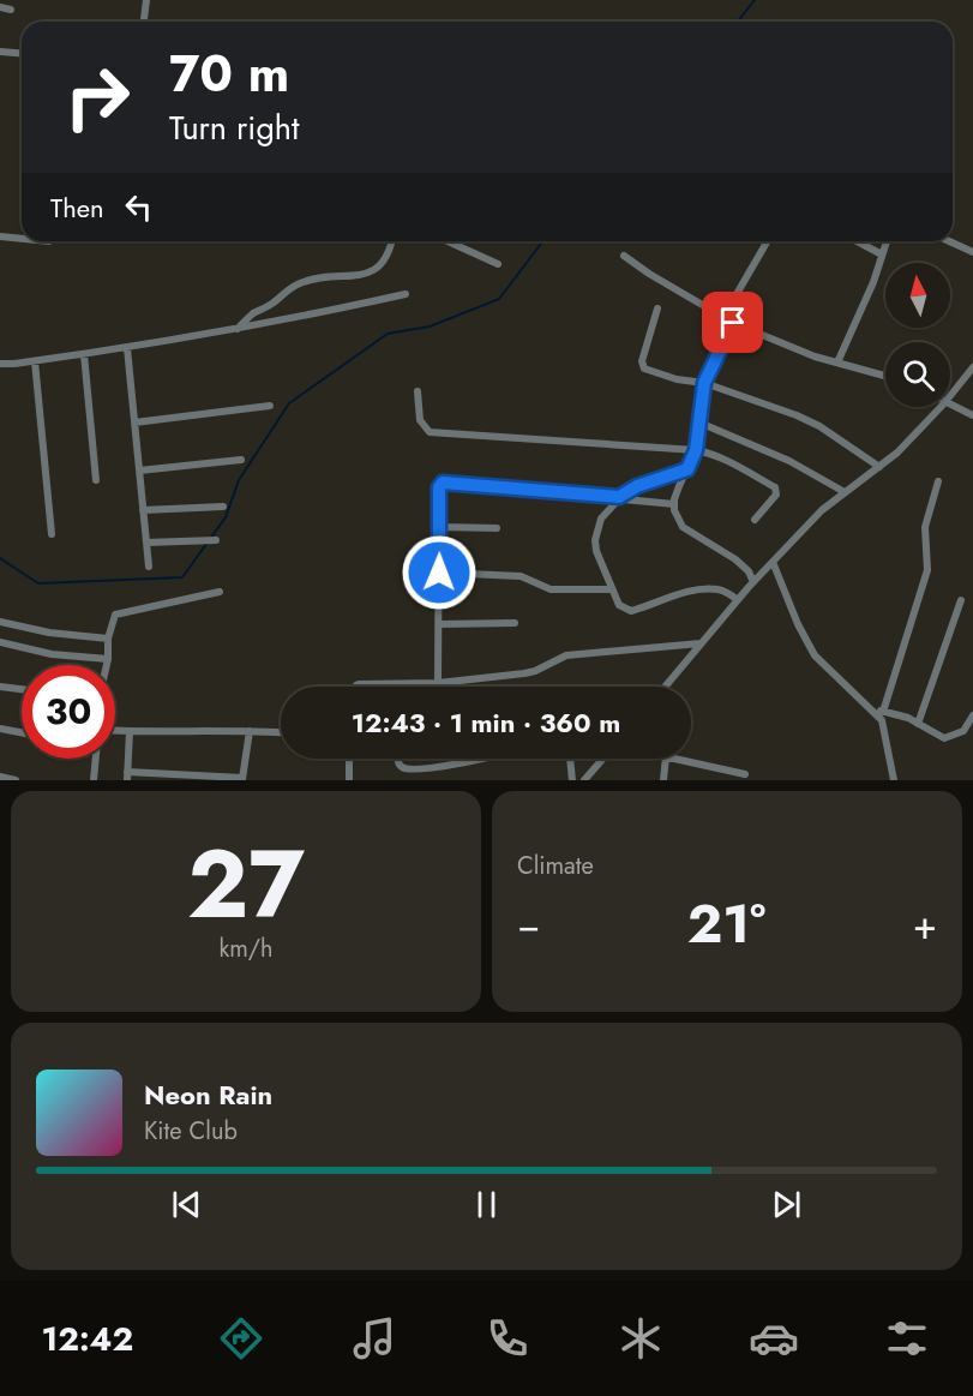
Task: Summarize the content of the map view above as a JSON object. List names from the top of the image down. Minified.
{"north":"top","page":{"turn":["70 m","Turn right"],"then":"Then","limit":"30","trip":"12:43 · 1 min · 360 m","tile":[["27","km/h"],"Climate"],"heat":["−","21°","+"],"song":["Neon Rain","Kite Club"],"tabs":"12:42"}}
